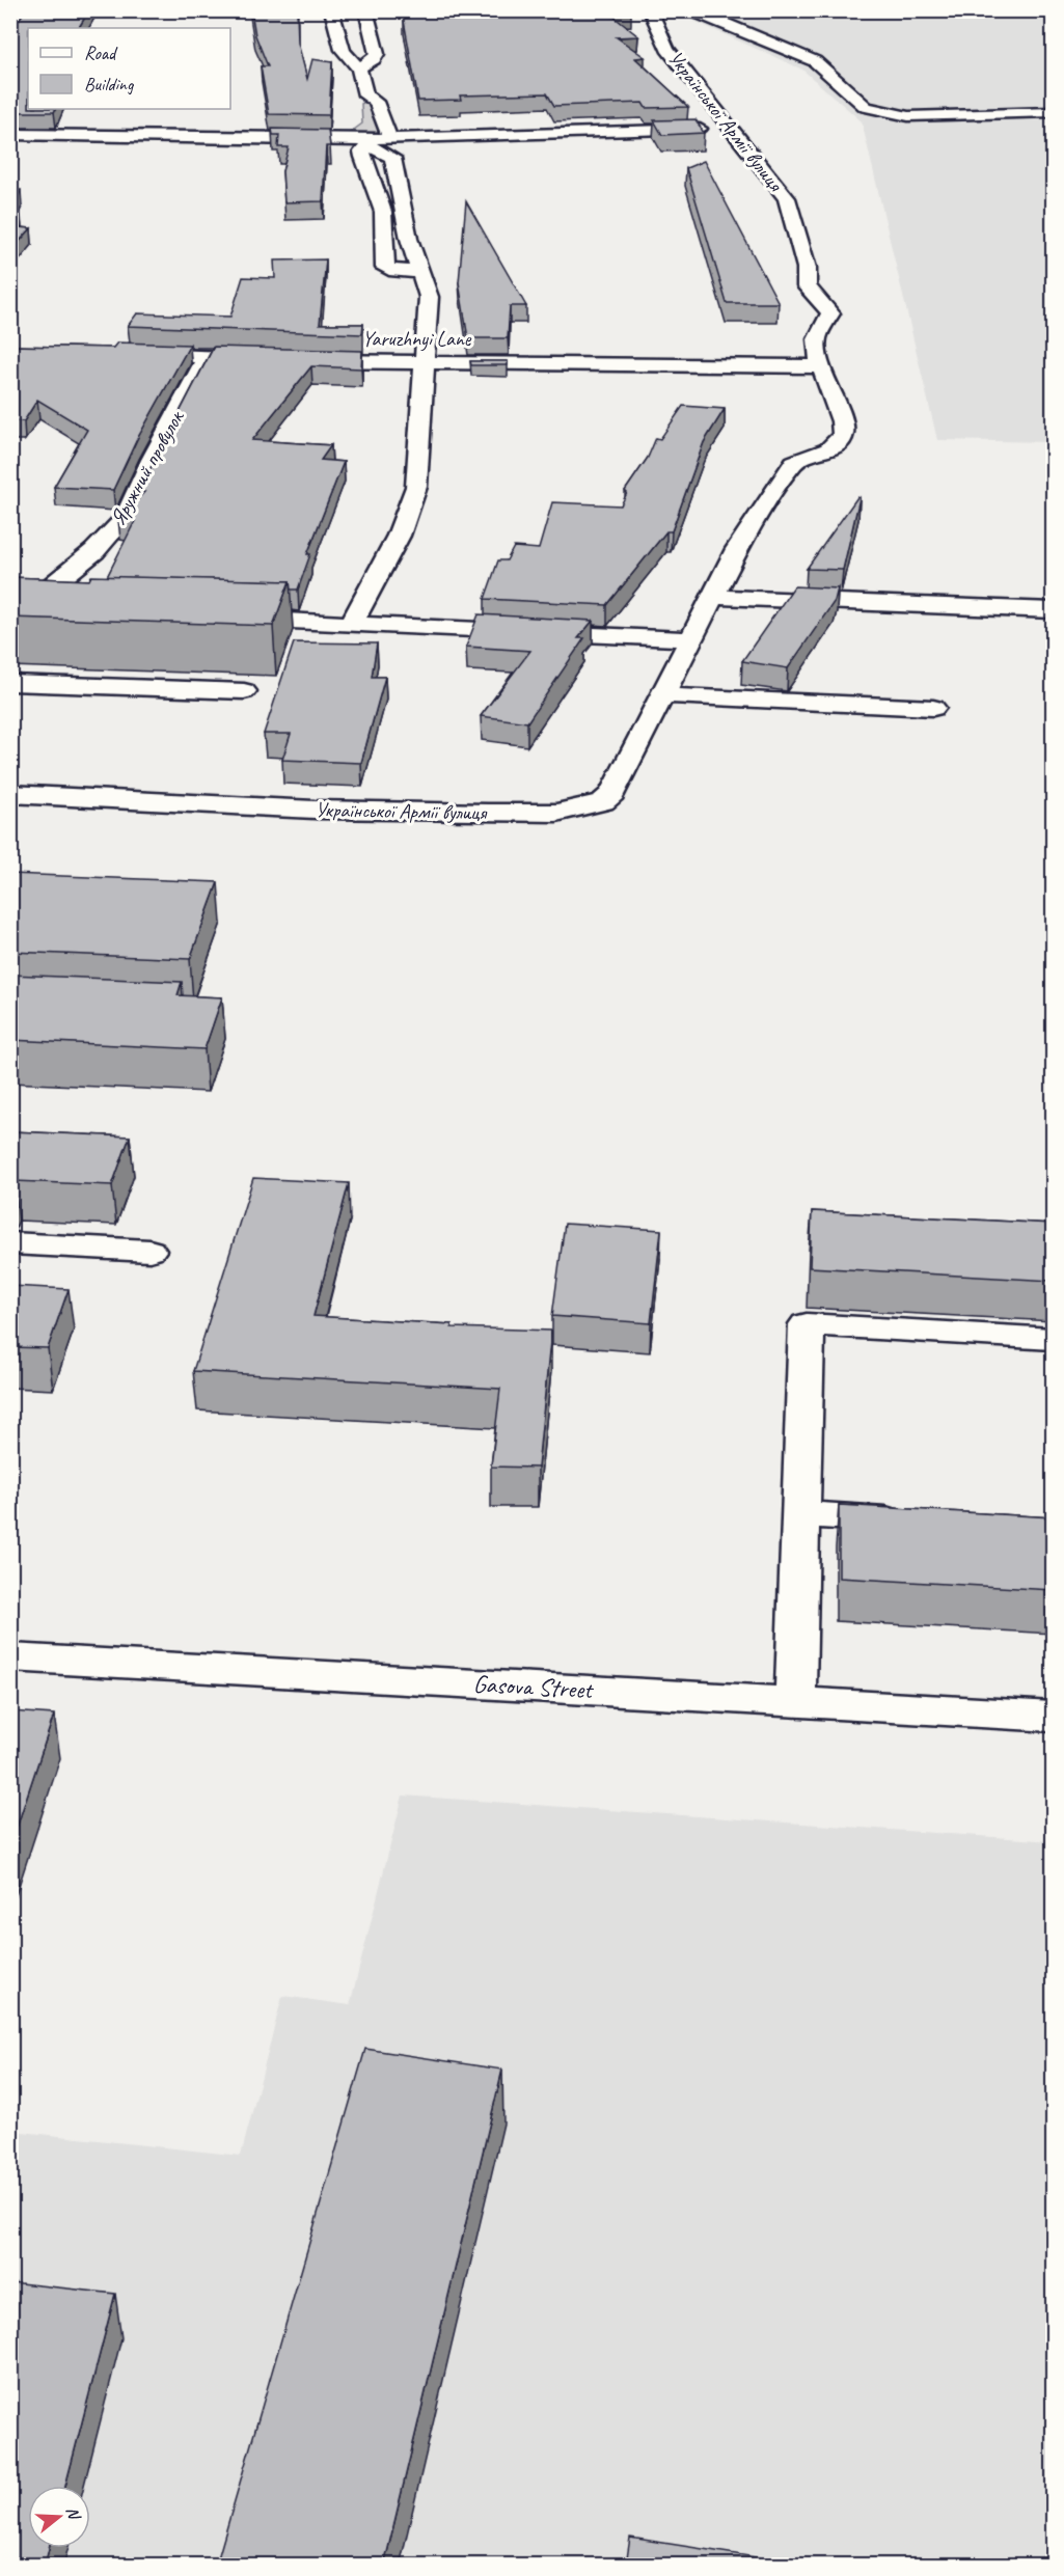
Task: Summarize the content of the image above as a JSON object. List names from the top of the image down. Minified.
{"streets":{"street":["Української Армії вулиця","Yaruzhnyi Lane","Яружний провулок","Gasova Street"]},"crossings":[["Української Армії вулиця","Yaruzhnyi Lane"]],"legend":["Road","Building"],"north":"right"}
